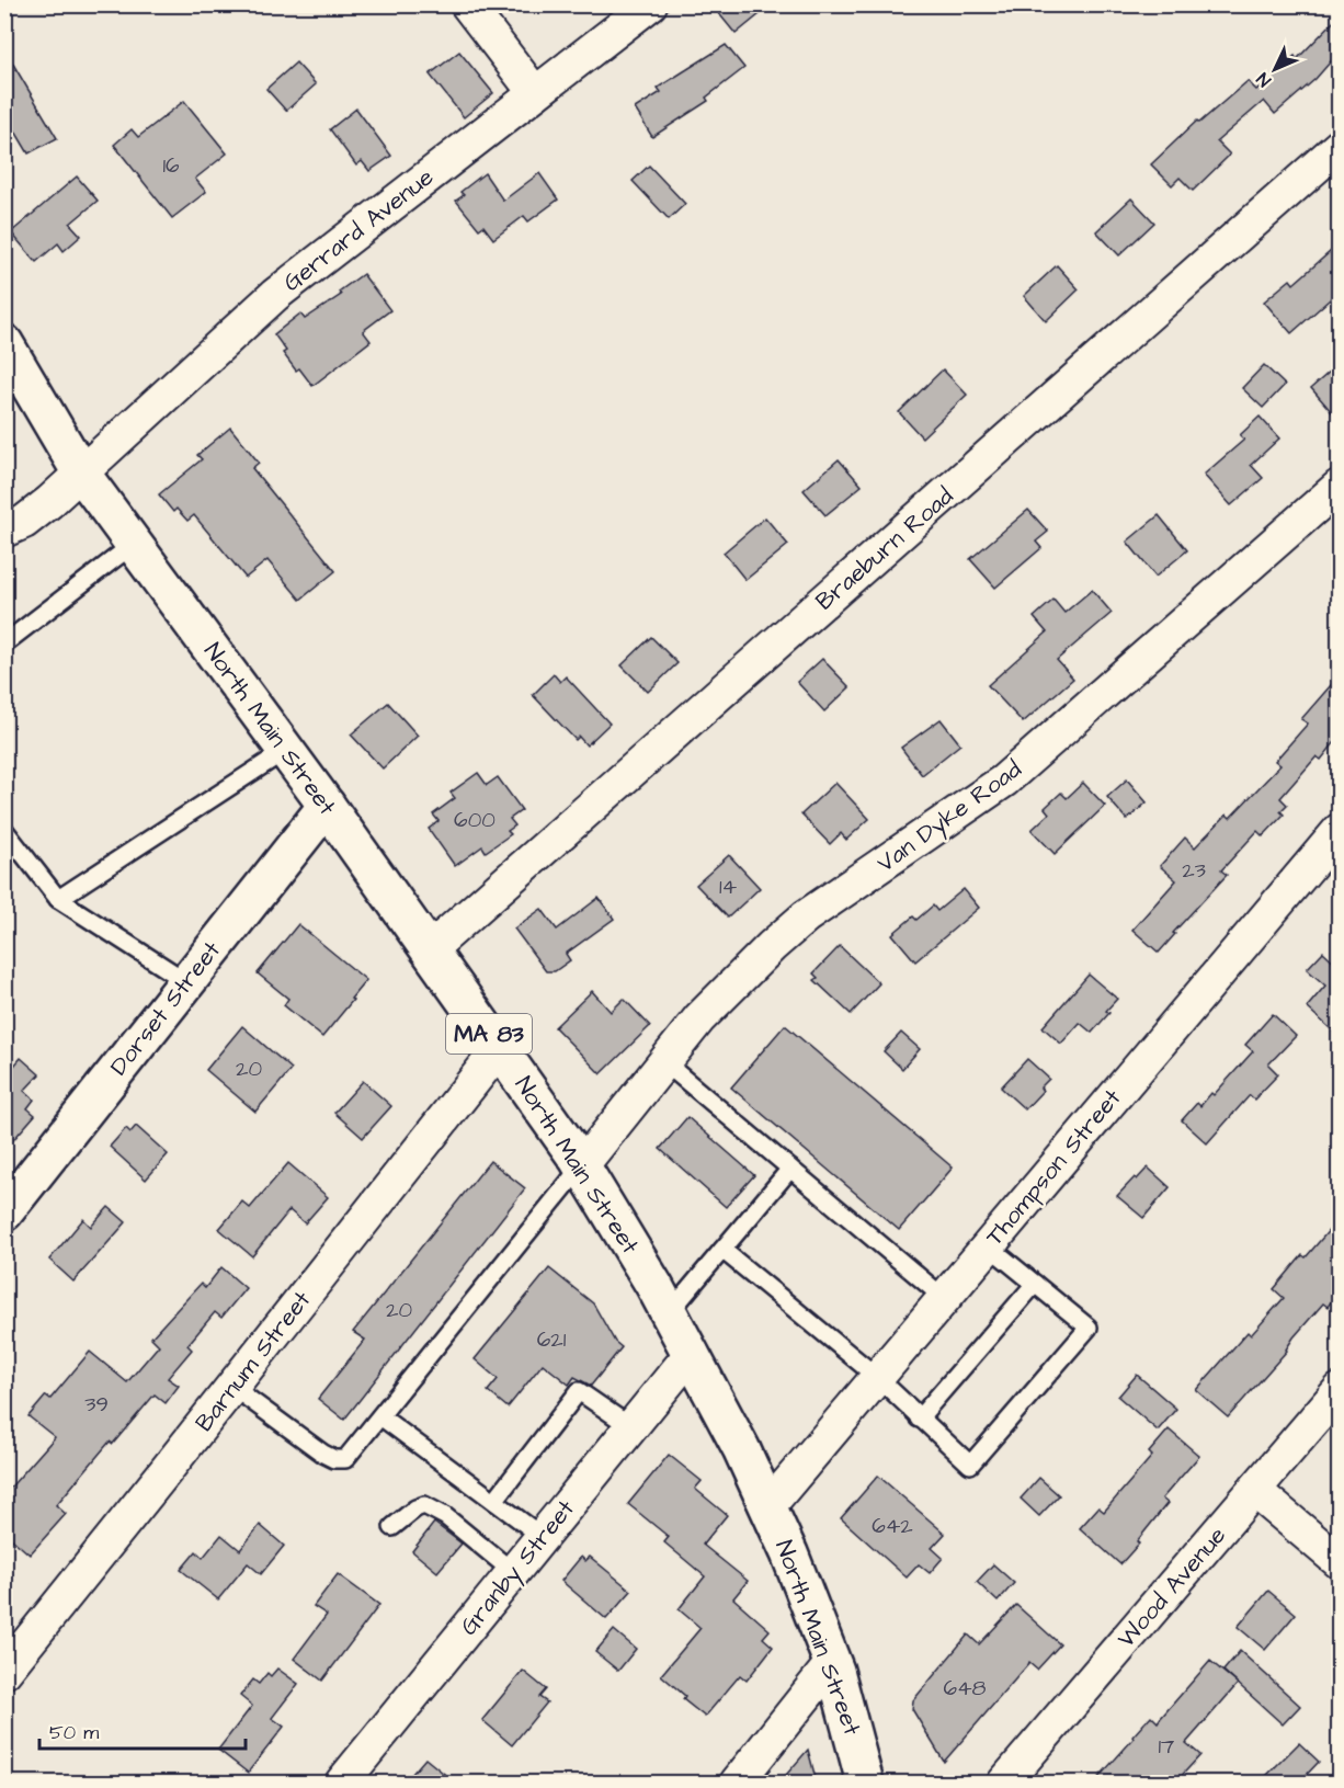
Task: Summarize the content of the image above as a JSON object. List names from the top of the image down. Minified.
{"streets":{"main road":["North Main Street","Dorset Street","MA 83"],"street":["Gerrard Avenue","Braeburn Road","Van Dyke Road","Thompson Street","Barnum Street","Granby Street","Wood Avenue"]},"crossings":[["Gerrard Avenue","North Main Street"],["Braeburn Road","North Main Street"],["North Main Street","Van Dyke Road"],["North Main Street","Dorset Street"],["North Main Street","Thompson Street"],["North Main Street","Barnum Street"],["North Main Street","Granby Street"]],"house_numbers":["16","600","23","14","20","20","621","39","642","648","17"],"scale_bar":"50 m","north":"bottom left"}
